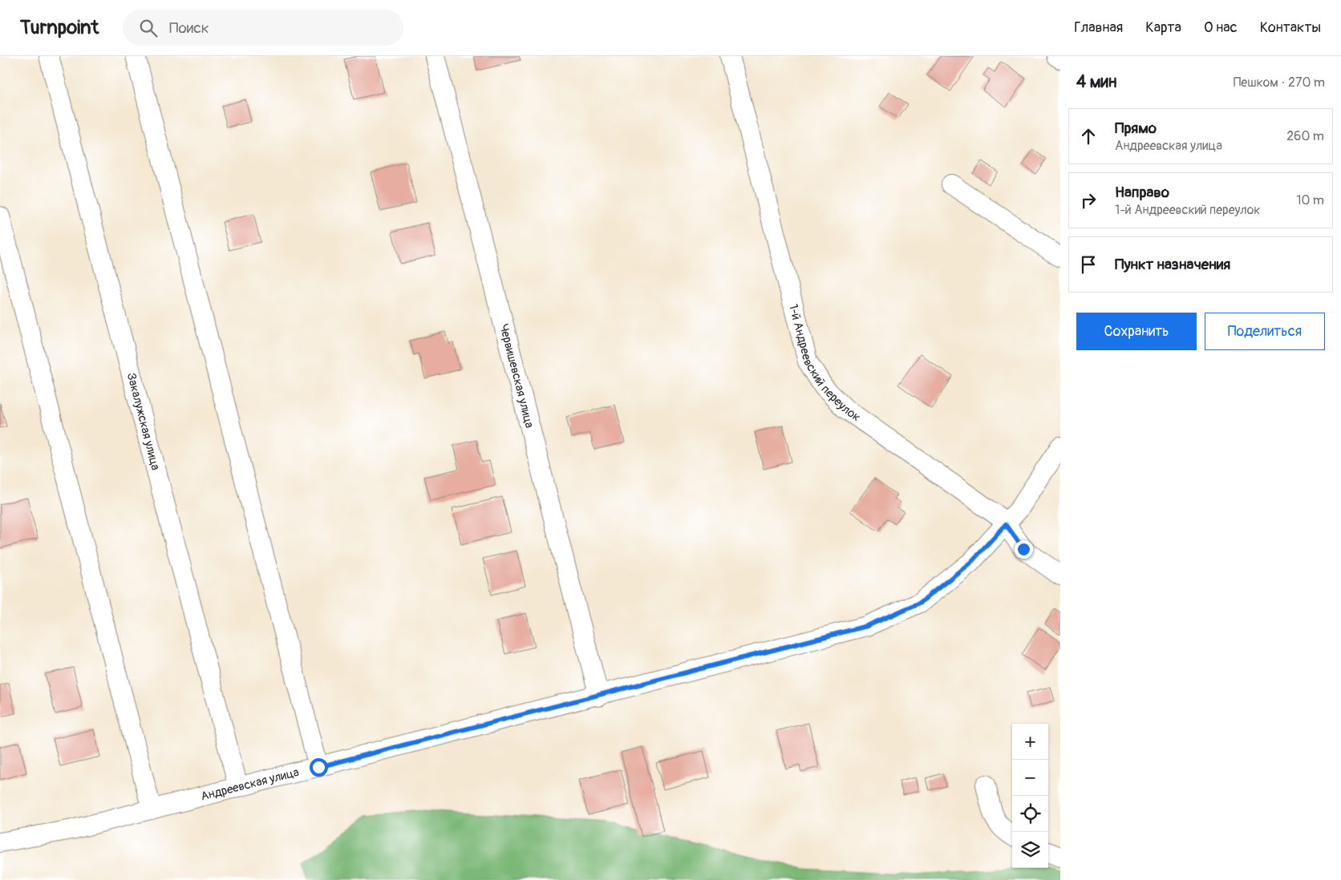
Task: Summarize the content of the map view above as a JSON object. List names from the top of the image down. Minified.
{"streets":{"street":["1-й Андреевский переулок","Червишевская улица","Закалужская улица","Андреевская улица"]},"crossings":[["1-й Андреевский переулок","Андреевская улица"],["Червишевская улица","Андреевская улица"],["Закалужская улица","Андреевская улица"]],"page":{"header":"Turnpoint","search":"Поиск","nav":["Главная","Карта","О нас","Контакты"],"heading":["4 мин","Пешком · 270 m"],"list":[["Прямо","Андреевская улица","260 m"],["Направо","1-й Андреевский переулок","10 m"],"Пункт назначения"],"buttons":["Сохранить","Поделиться"],"map_buttons":["+","−"]}}
